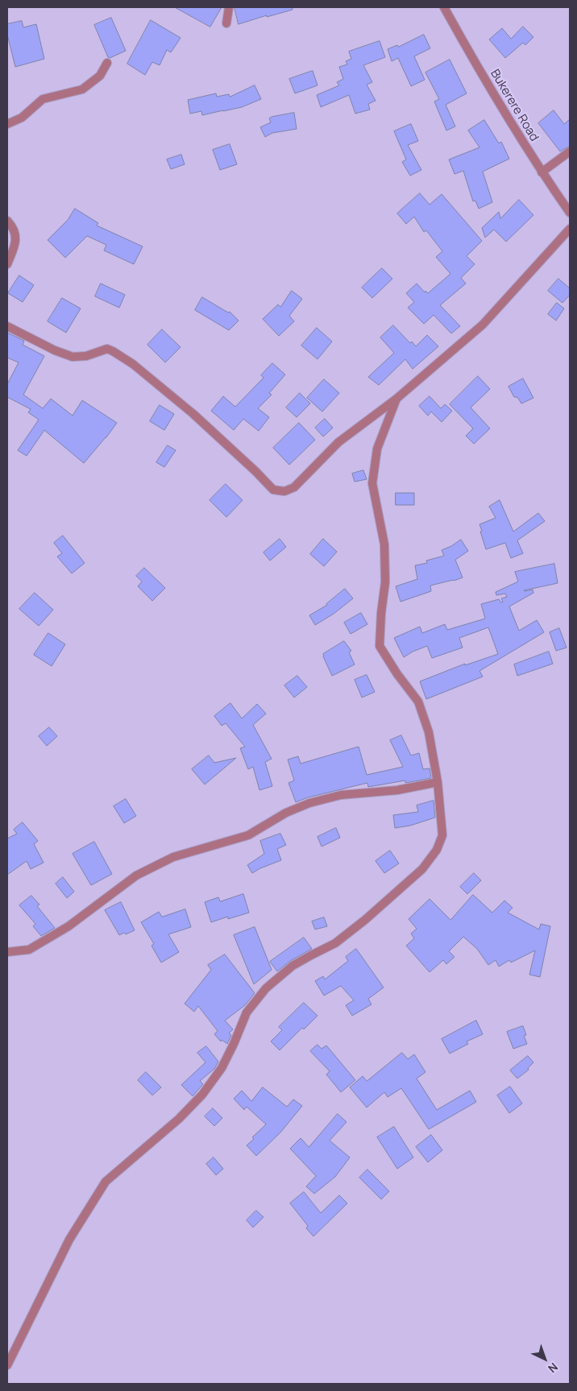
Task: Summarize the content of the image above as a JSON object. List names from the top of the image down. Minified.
{"streets":{"street":["Bukerere Road"]},"north":"bottom right"}
